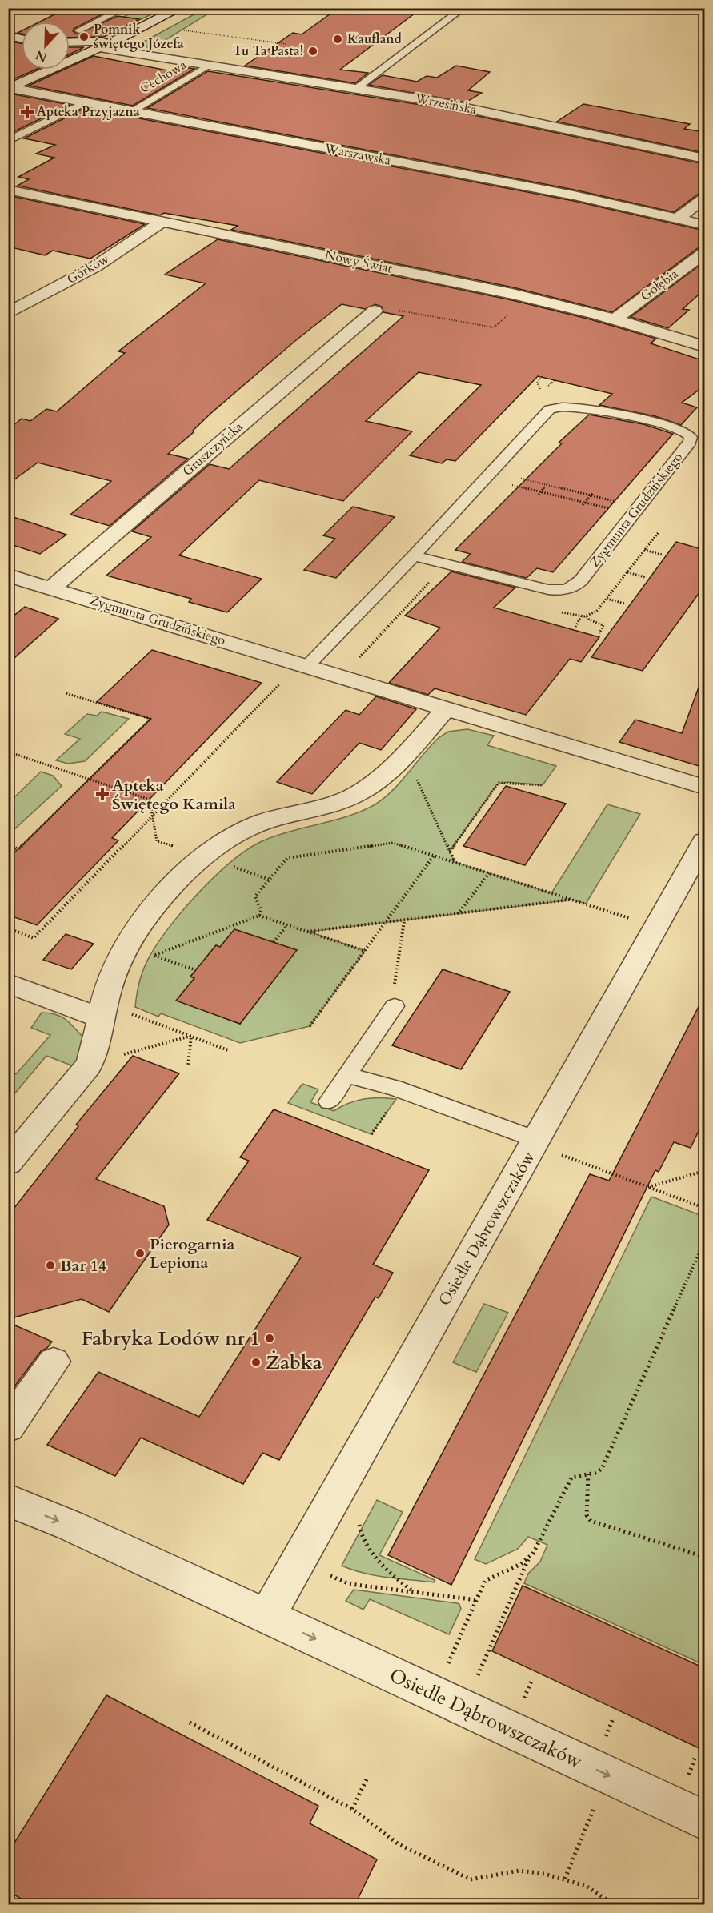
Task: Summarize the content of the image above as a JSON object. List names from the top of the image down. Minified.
{"streets":{"street":["Wrzesińska","Warszawska","Nowy Świat","Górków","Gołębia","Gruszczyńska","Zygmunta Grudzińskiego","Osiedle Dąbrowszczaków"],"lane":["Cechowa"]},"crossings":[["Cechowa","Wrzesińska"],["Cechowa","Warszawska"],["Nowy Świat","Górków"],["Nowy Świat","Gołębia"],["Gruszczyńska","Zygmunta Grudzińskiego"]],"one_way":["Osiedle Dąbrowszczaków"],"places":{"other":["Pomnik świętego Józefa","Kaufland","Tu Ta Pasta!","Pierogarnia Lepiona","Bar 14","Fabryka Lodów nr 1","Żabka"],"health":["Apteka Przyjazna","Apteka Świętego Kamila"]},"north":"bottom"}
